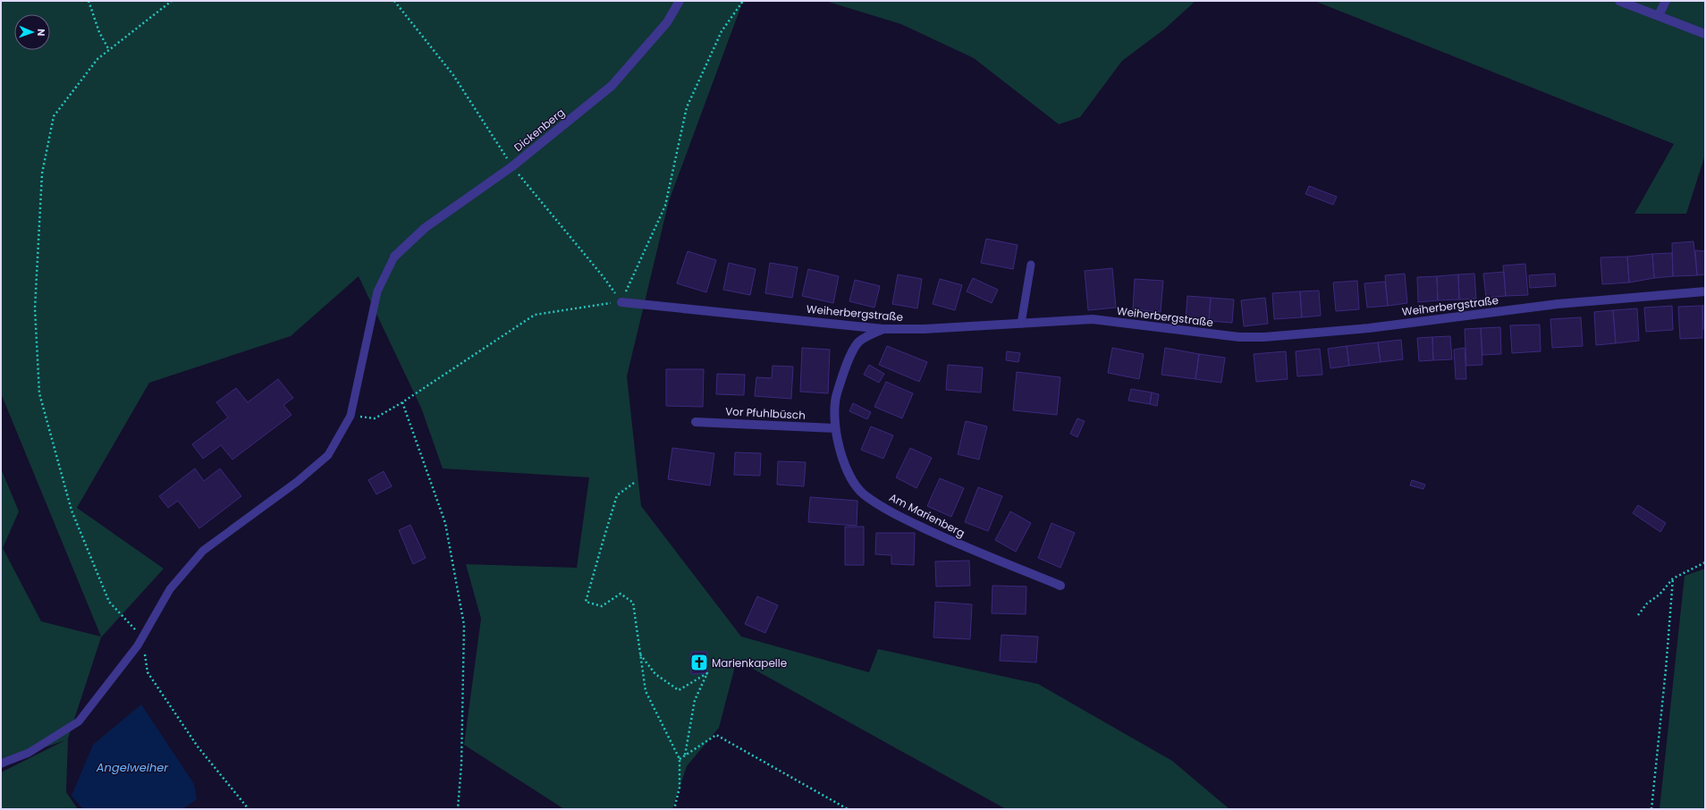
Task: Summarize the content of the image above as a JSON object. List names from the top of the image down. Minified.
{"streets":{"street":["Dickenberg","Weiherbergstraße","Vor Pfuhlbüsch","Am Marienberg"]},"crossings":[["Weiherbergstraße","Am Marienberg"],["Vor Pfuhlbüsch","Am Marienberg"]],"water":["Angelweiher"],"places":{"church":["Marienkapelle"]},"north":"right"}
